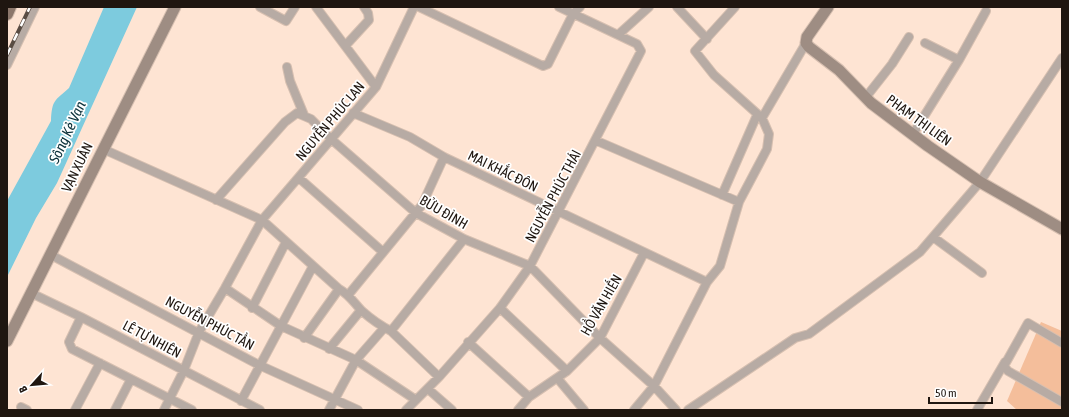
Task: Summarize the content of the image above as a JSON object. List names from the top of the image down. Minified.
{"streets":{"street":["PHẠM THỊ LIÊN","NGUYỄN PHÚC LAN","VẠN XUÂN","MAI KHẮC ĐÔN","NGUYỄN PHÚC THÁI","BỬU ĐÌNH","HỒ VĂN HIẾN","NGUYỄN PHÚC TẦN","LÊ TỰ NHIÊN"]},"crossings":[["NGUYỄN PHÚC LAN","MAI KHẮC ĐÔN"],["NGUYỄN PHÚC LAN","BỬU ĐÌNH"],["NGUYỄN PHÚC LAN","NGUYỄN PHÚC TẦN"],["NGUYỄN PHÚC LAN","LÊ TỰ NHIÊN"],["VẠN XUÂN","NGUYỄN PHÚC TẦN"],["VẠN XUÂN","LÊ TỰ NHIÊN"],["MAI KHẮC ĐÔN","NGUYỄN PHÚC THÁI"],["MAI KHẮC ĐÔN","HỒ VĂN HIẾN"],["NGUYỄN PHÚC THÁI","BỬU ĐÌNH"],["BỬU ĐÌNH","HỒ VĂN HIẾN"]],"water":["Sông Kẻ Vạn"],"scale_bar":"50 m","north":"bottom left"}
